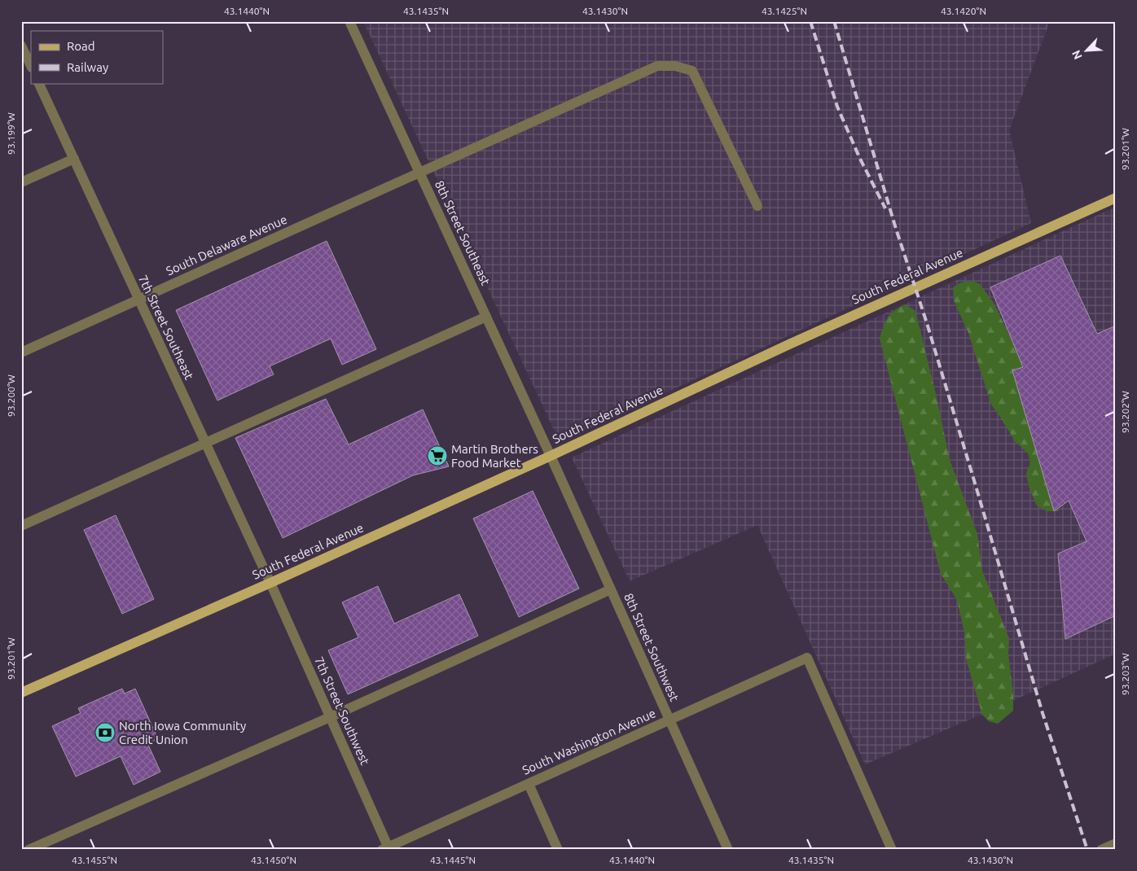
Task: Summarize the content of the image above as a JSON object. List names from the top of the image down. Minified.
{"streets":{"main road":["South Federal Avenue"],"street":["8th Street Southeast","South Delaware Avenue","7th Street Southeast","8th Street Southwest","7th Street Southwest","South Washington Avenue"]},"crossings":[["8th Street Southeast","South Delaware Avenue"],["8th Street Southeast","South Federal Avenue"],["8th Street Southeast","8th Street Southwest"],["South Delaware Avenue","7th Street Southeast"],["South Federal Avenue","7th Street Southeast"],["South Federal Avenue","8th Street Southwest"],["South Federal Avenue","7th Street Southwest"],["7th Street Southeast","7th Street Southwest"],["8th Street Southwest","South Washington Avenue"],["7th Street Southwest","South Washington Avenue"]],"places":{"supermarket":["Martin Brothers Food Market"],"bank":["North Iowa Community Credit Union"]},"legend":["Road","Railway"],"north":"bottom left","coordinates":["43.1440°N","43.1435°N","43.1430°N","43.1425°N","43.1420°N","93.199°W","93.201°W","93.200°W","93.202°W","93.203°W","43.1455°N","43.1450°N","43.1445°N"]}
